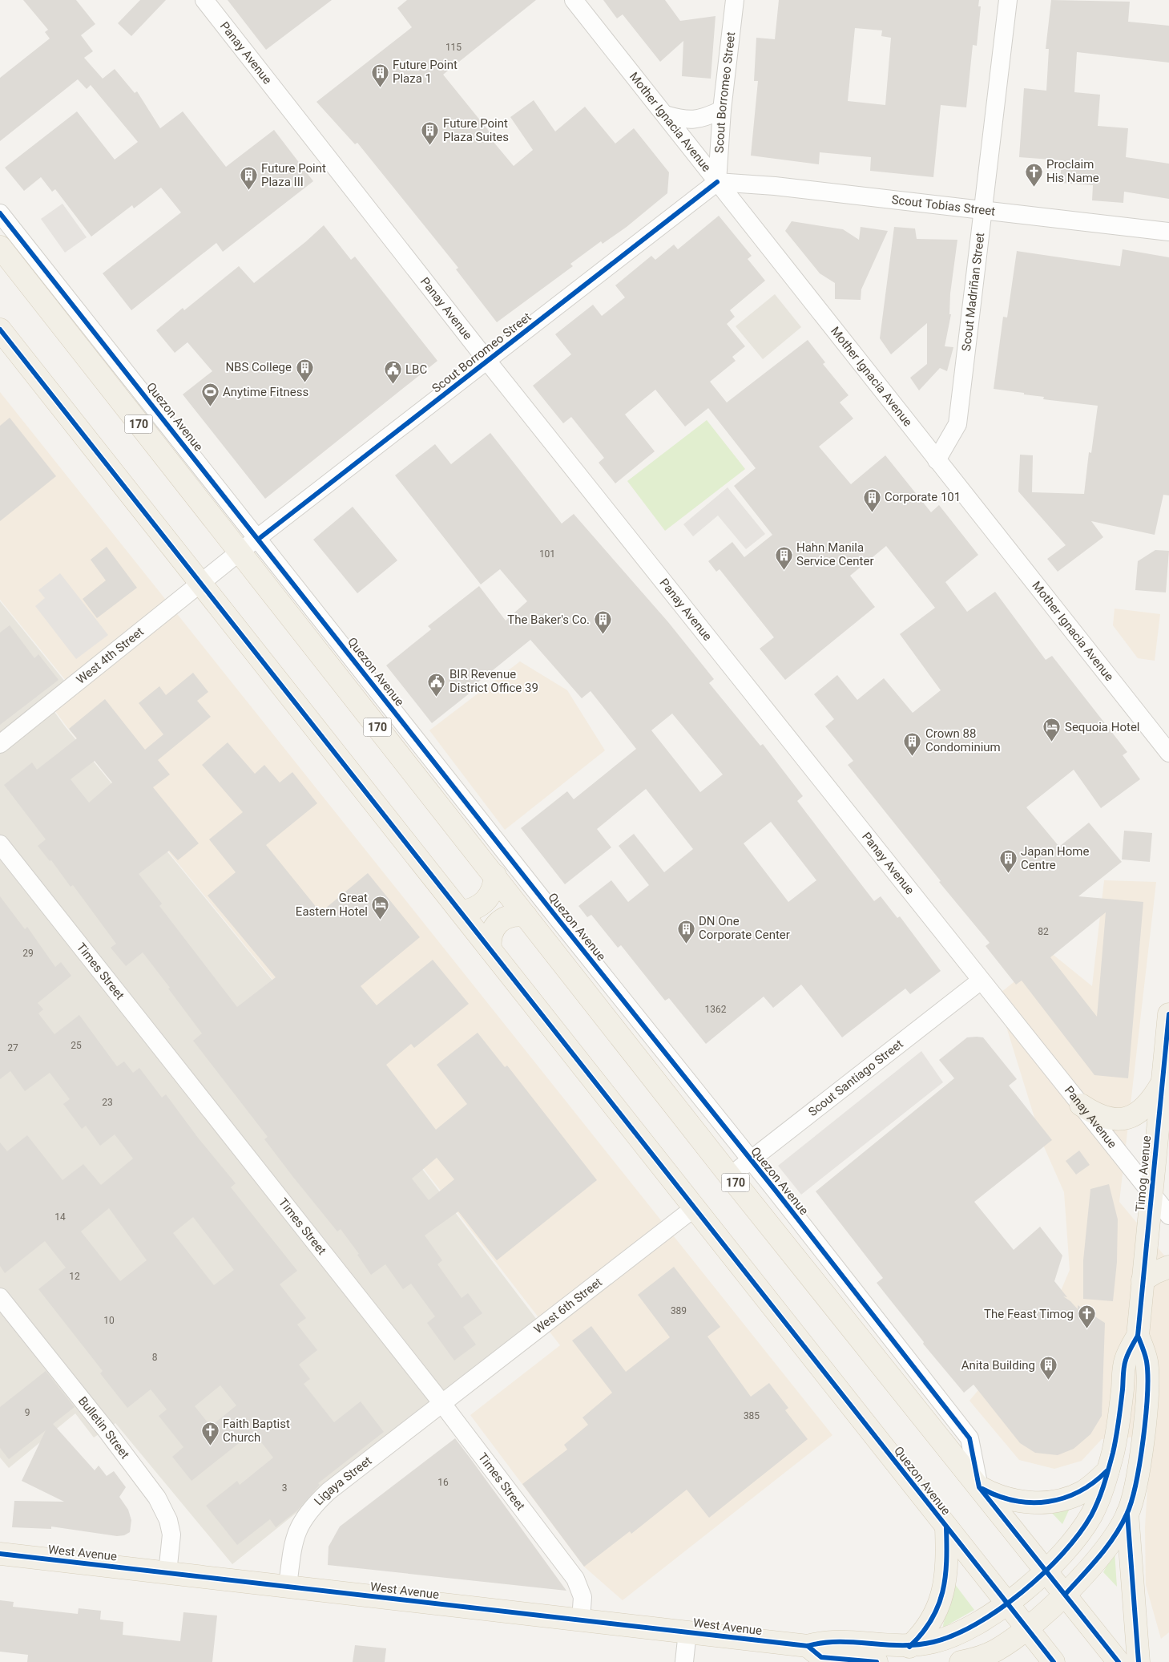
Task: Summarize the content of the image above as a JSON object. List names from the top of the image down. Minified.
{"streets":{"main road":["Quezon Avenue","170","Timog Avenue","West Avenue"],"street":["Panay Avenue","Scout Borromeo Street","Mother Ignacia Avenue","Scout Tobias Street","Scout Madriñan Street","West 4th Street","Times Street","Scout Santiago Street","West 6th Street","Bulletin Street","Ligaya Street"]},"crossings":[["Panay Avenue","Scout Borromeo Street"],["Panay Avenue","Scout Santiago Street"],["Panay Avenue","Timog Avenue"],["Scout Borromeo Street","Mother Ignacia Avenue"],["Scout Borromeo Street","Scout Tobias Street"],["Scout Borromeo Street","Quezon Avenue"],["Scout Borromeo Street","West 4th Street"],["Mother Ignacia Avenue","Scout Tobias Street"],["Mother Ignacia Avenue","Scout Madriñan Street"],["Scout Tobias Street","Scout Madriñan Street"],["Quezon Avenue","West 4th Street"],["Quezon Avenue","Scout Santiago Street"],["Quezon Avenue","Timog Avenue"],["Quezon Avenue","West 6th Street"],["Quezon Avenue","West Avenue"],["Times Street","West 6th Street"],["Times Street","Ligaya Street"],["Times Street","West Avenue"],["Timog Avenue","West Avenue"],["West 6th Street","Ligaya Street"],["Bulletin Street","West Avenue"],["Ligaya Street","West Avenue"]],"places":{"building":["Future Point Plaza 1","Future Point Plaza Suites","Future Point Plaza III","NBS College","Corporate 101","Hahn Manila Service Center","The Baker's Co.","Crown 88 Condominium","Japan Home Centre","DN One Corporate Center","Anita Building"],"church":["Proclaim His Name","The Feast Timog","Faith Baptist Church"],"public building":["LBC","BIR Revenue District Office 39"],"sports":["Anytime Fitness"],"hotel":["Sequoia Hotel","Great Eastern Hotel"]},"house_numbers":["115","101","82","29","1362","25","27","23","14","12","389","10","8","9","385","16","3"]}
